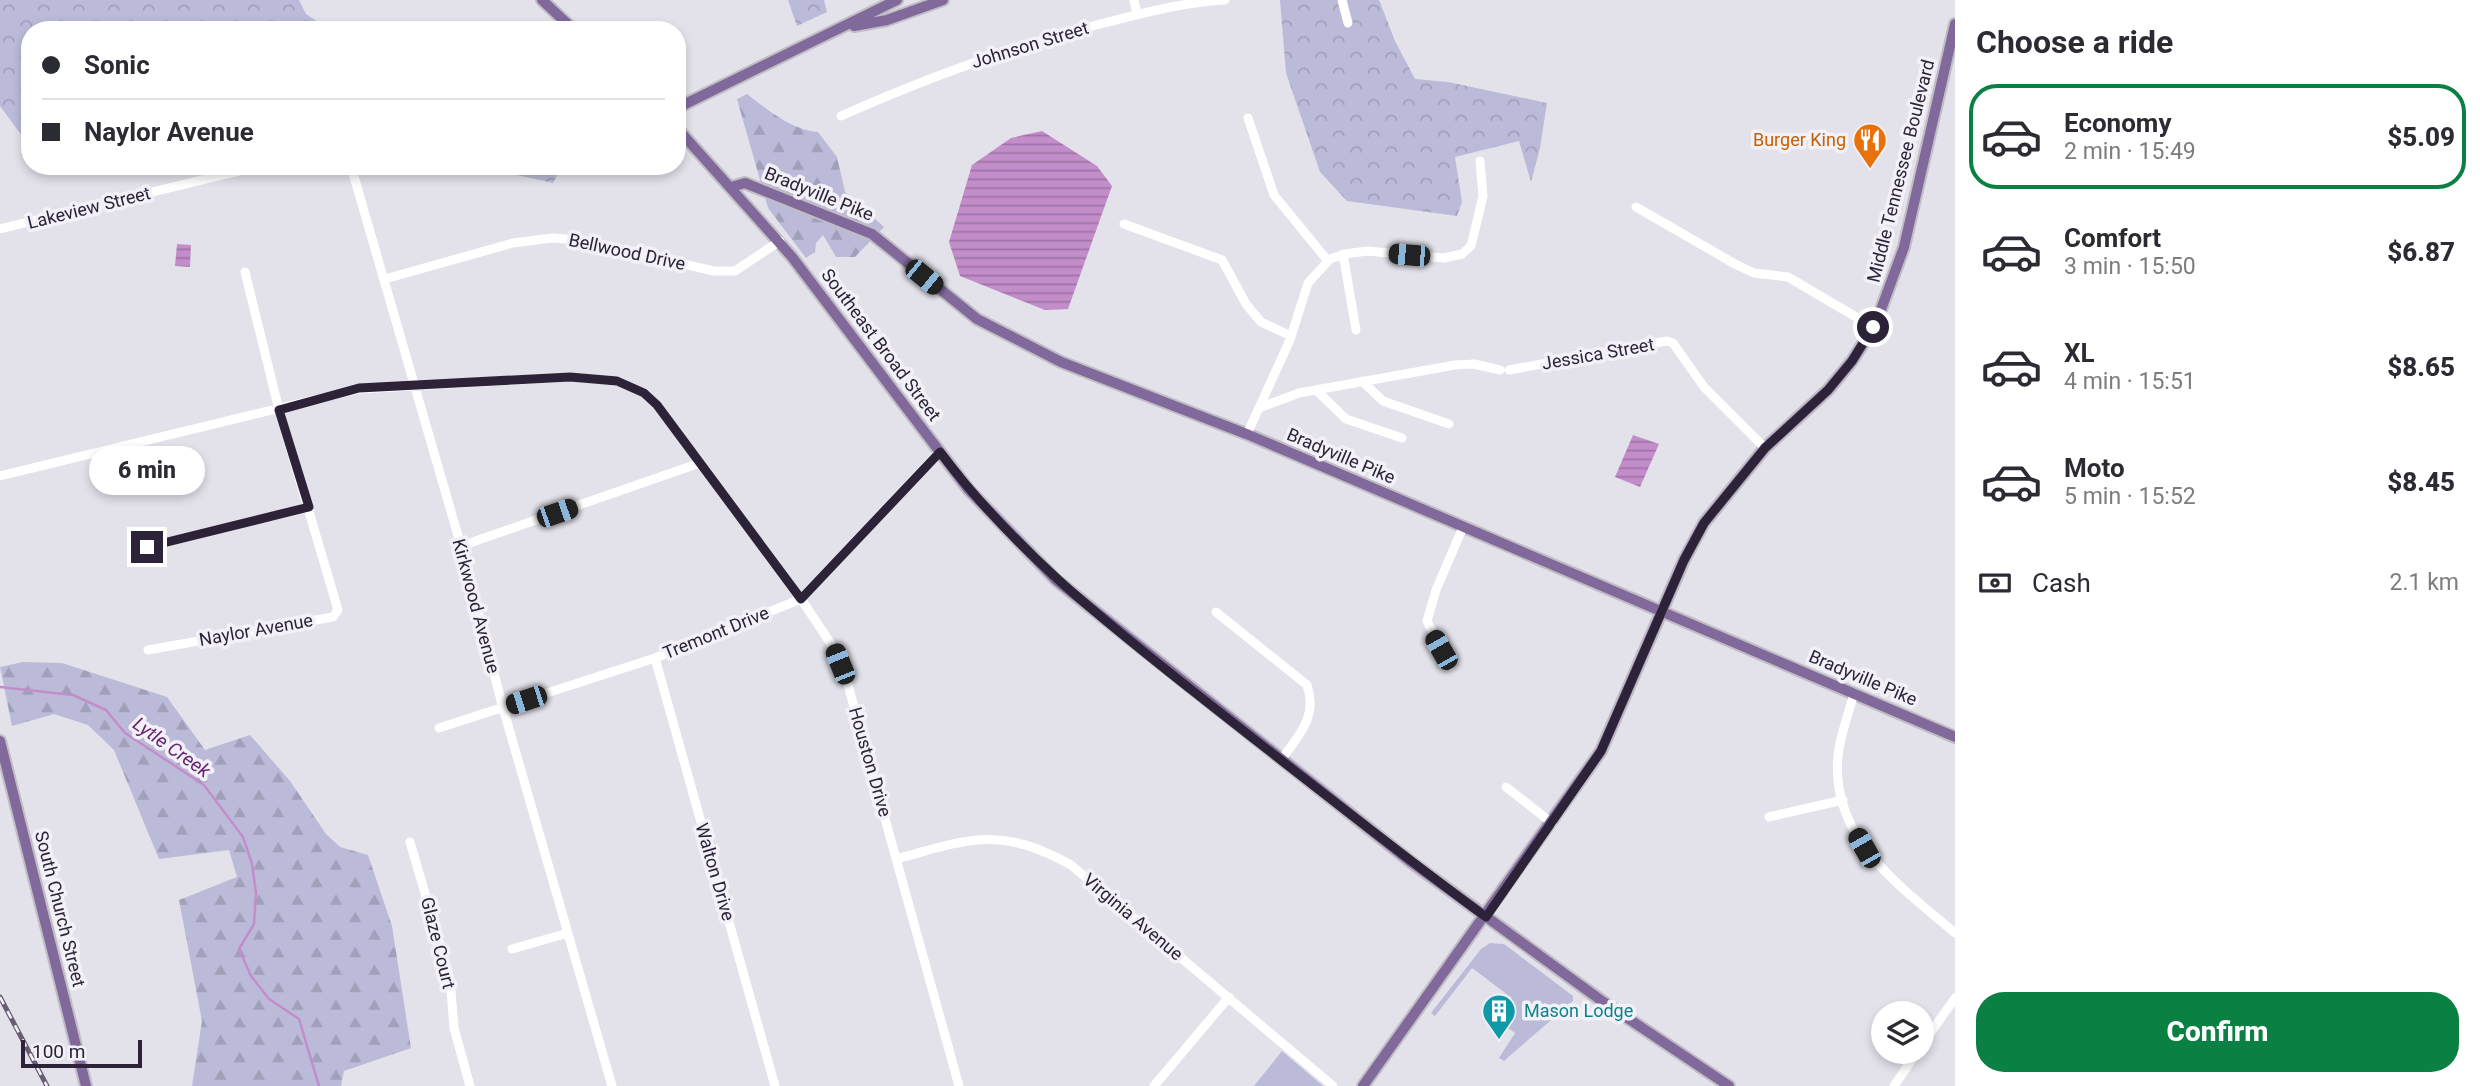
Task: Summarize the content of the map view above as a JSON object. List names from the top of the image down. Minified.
{"streets":{"main road":["Middle Tennessee Boulevard","Bradyville Pike","Southeast Broad Street","South Church Street"],"street":["Johnson Street","Lakeview Street","Bellwood Drive","Jessica Street","Kirkwood Avenue","Naylor Avenue","Tremont Drive","Houston Drive","Walton Drive","Virginia Avenue","Glaze Court"]},"crossings":[["Middle Tennessee Boulevard","Bradyville Pike"],["Middle Tennessee Boulevard","Southeast Broad Street"],["Middle Tennessee Boulevard","Jessica Street"],["Bradyville Pike","Southeast Broad Street"],["Bellwood Drive","Southeast Broad Street"],["Bellwood Drive","Kirkwood Avenue"],["Southeast Broad Street","Tremont Drive"],["Kirkwood Avenue","Tremont Drive"],["Kirkwood Avenue","Houston Drive"],["Tremont Drive","Houston Drive"],["Tremont Drive","Walton Drive"],["Houston Drive","Virginia Avenue"]],"water":["Lytle Creek"],"places":{"restaurant":["Burger King"],"building":["Mason Lodge"]},"scale_bar":"100 m","page":{"heading":"Choose a ride","banner":["Sonic","Naylor Avenue"],"list":[{"name":"Economy","note":"2 min · 15:49","value":"$5.09"},{"name":"Comfort","note":"3 min · 15:50","value":"$6.87"},{"name":"XL","note":"4 min · 15:51","value":"$8.65"},{"name":"Moto","note":"5 min · 15:52","value":"$8.45"}],"bubble":"6 min","pay":["Cash","2.1 km"],"buttons":"Confirm","scale":"100 m"}}
